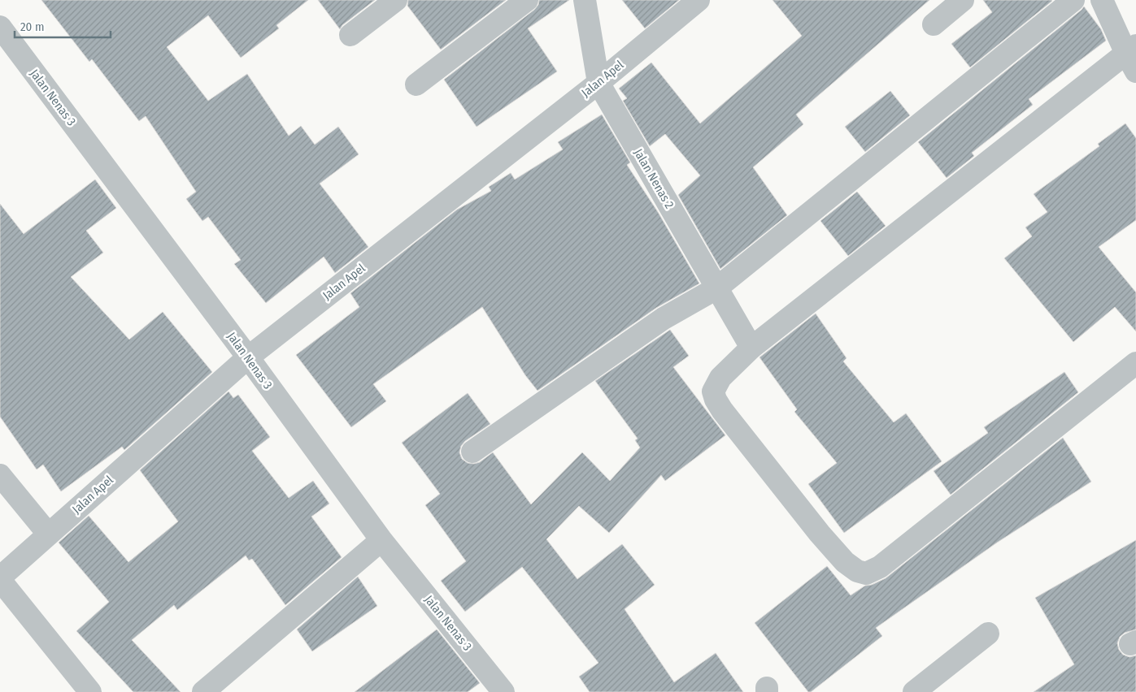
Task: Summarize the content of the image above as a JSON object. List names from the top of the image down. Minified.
{"streets":{"street":["Jalan Apel","Jalan Nenas 3","Jalan Nenas 2"]},"crossings":[["Jalan Apel","Jalan Nenas 3"],["Jalan Apel","Jalan Nenas 2"]],"scale_bar":"20 m"}
